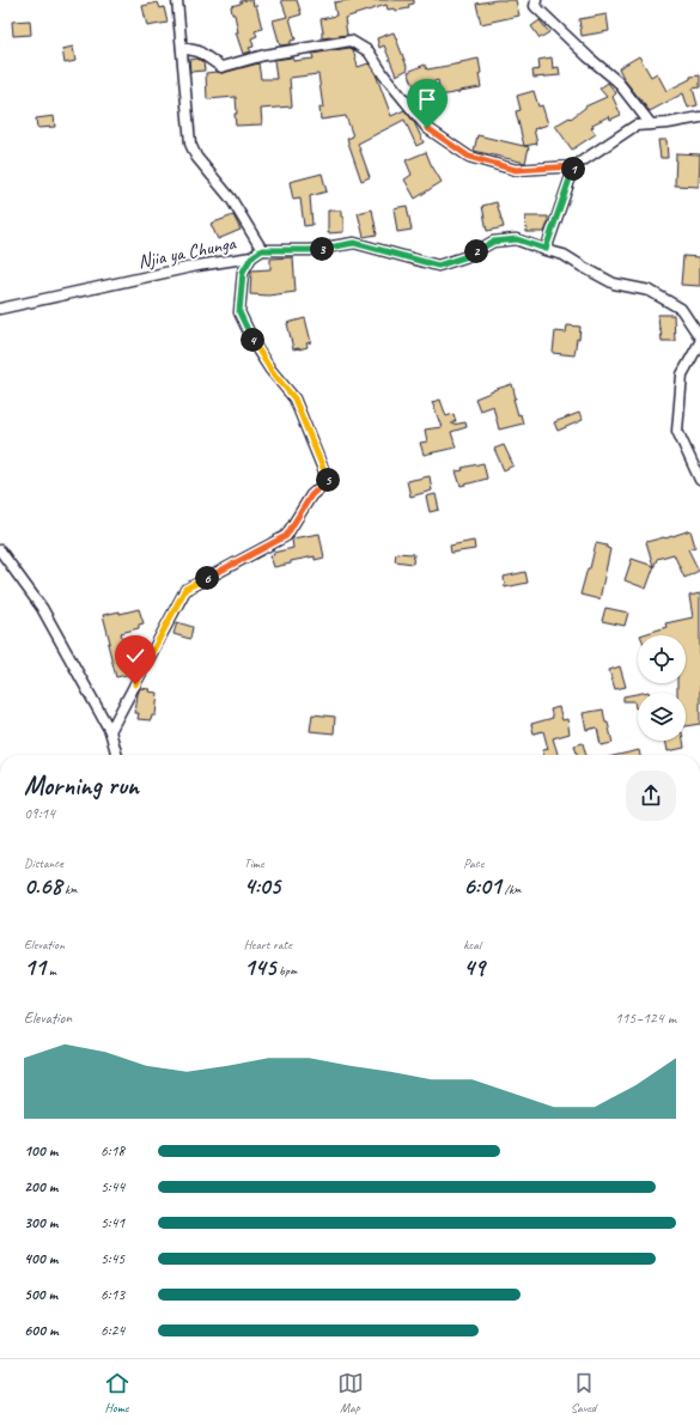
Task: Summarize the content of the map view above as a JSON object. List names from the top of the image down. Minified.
{"streets":{"street":["Njia ya Chunga"]},"page":{"pins":["1","3","2","4","5","6"],"heading":["Morning run","09:14"],"stats":[["Distance","0.68 km"],["Time","4:05"],["Pace","6:01 /km"],["Elevation","11 m"],["Heart rate","145 bpm"],["kcal","49"]],"chart":["Elevation","115–124 m"],"list":[{"name":"100 m","note":"6:18"},{"name":"200 m","note":"5:44"},{"name":"300 m","note":"5:41"},{"name":"400 m","note":"5:45"},{"name":"500 m","note":"6:13"},{"name":"600 m","note":"6:24"}],"tabs":["Home","Map","Saved"]}}
